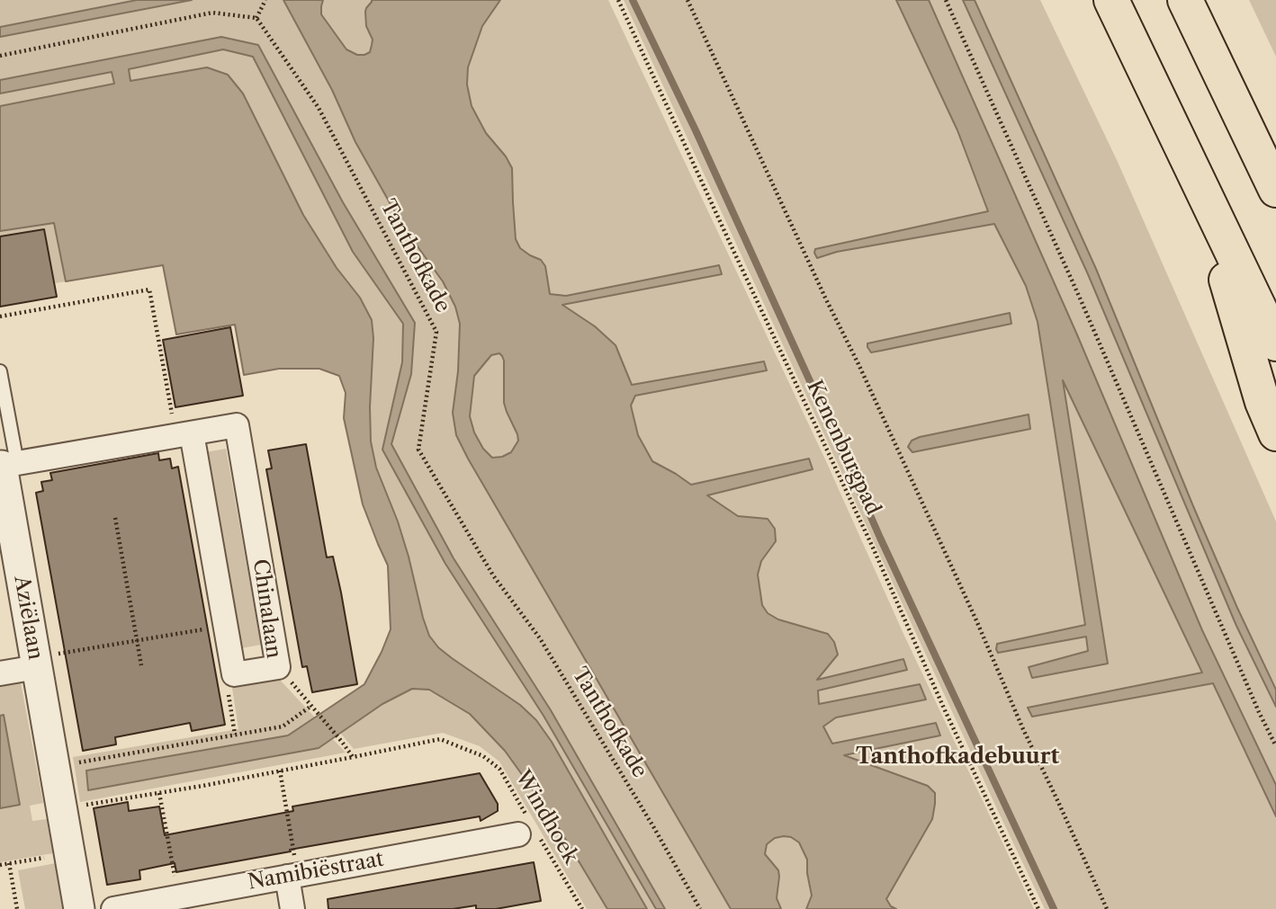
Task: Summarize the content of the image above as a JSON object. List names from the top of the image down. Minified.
{"streets":{"street":["Chinalaan","Aziëlaan","Namibiëstraat"],"path":["Tanthofkade","Kenenburgpad","Windhoek"]},"crossings":[["Chinalaan","Aziëlaan"],["Aziëlaan","Windhoek"],["Windhoek","Namibiëstraat"]],"districts":["Tanthofkadebuurt"]}
